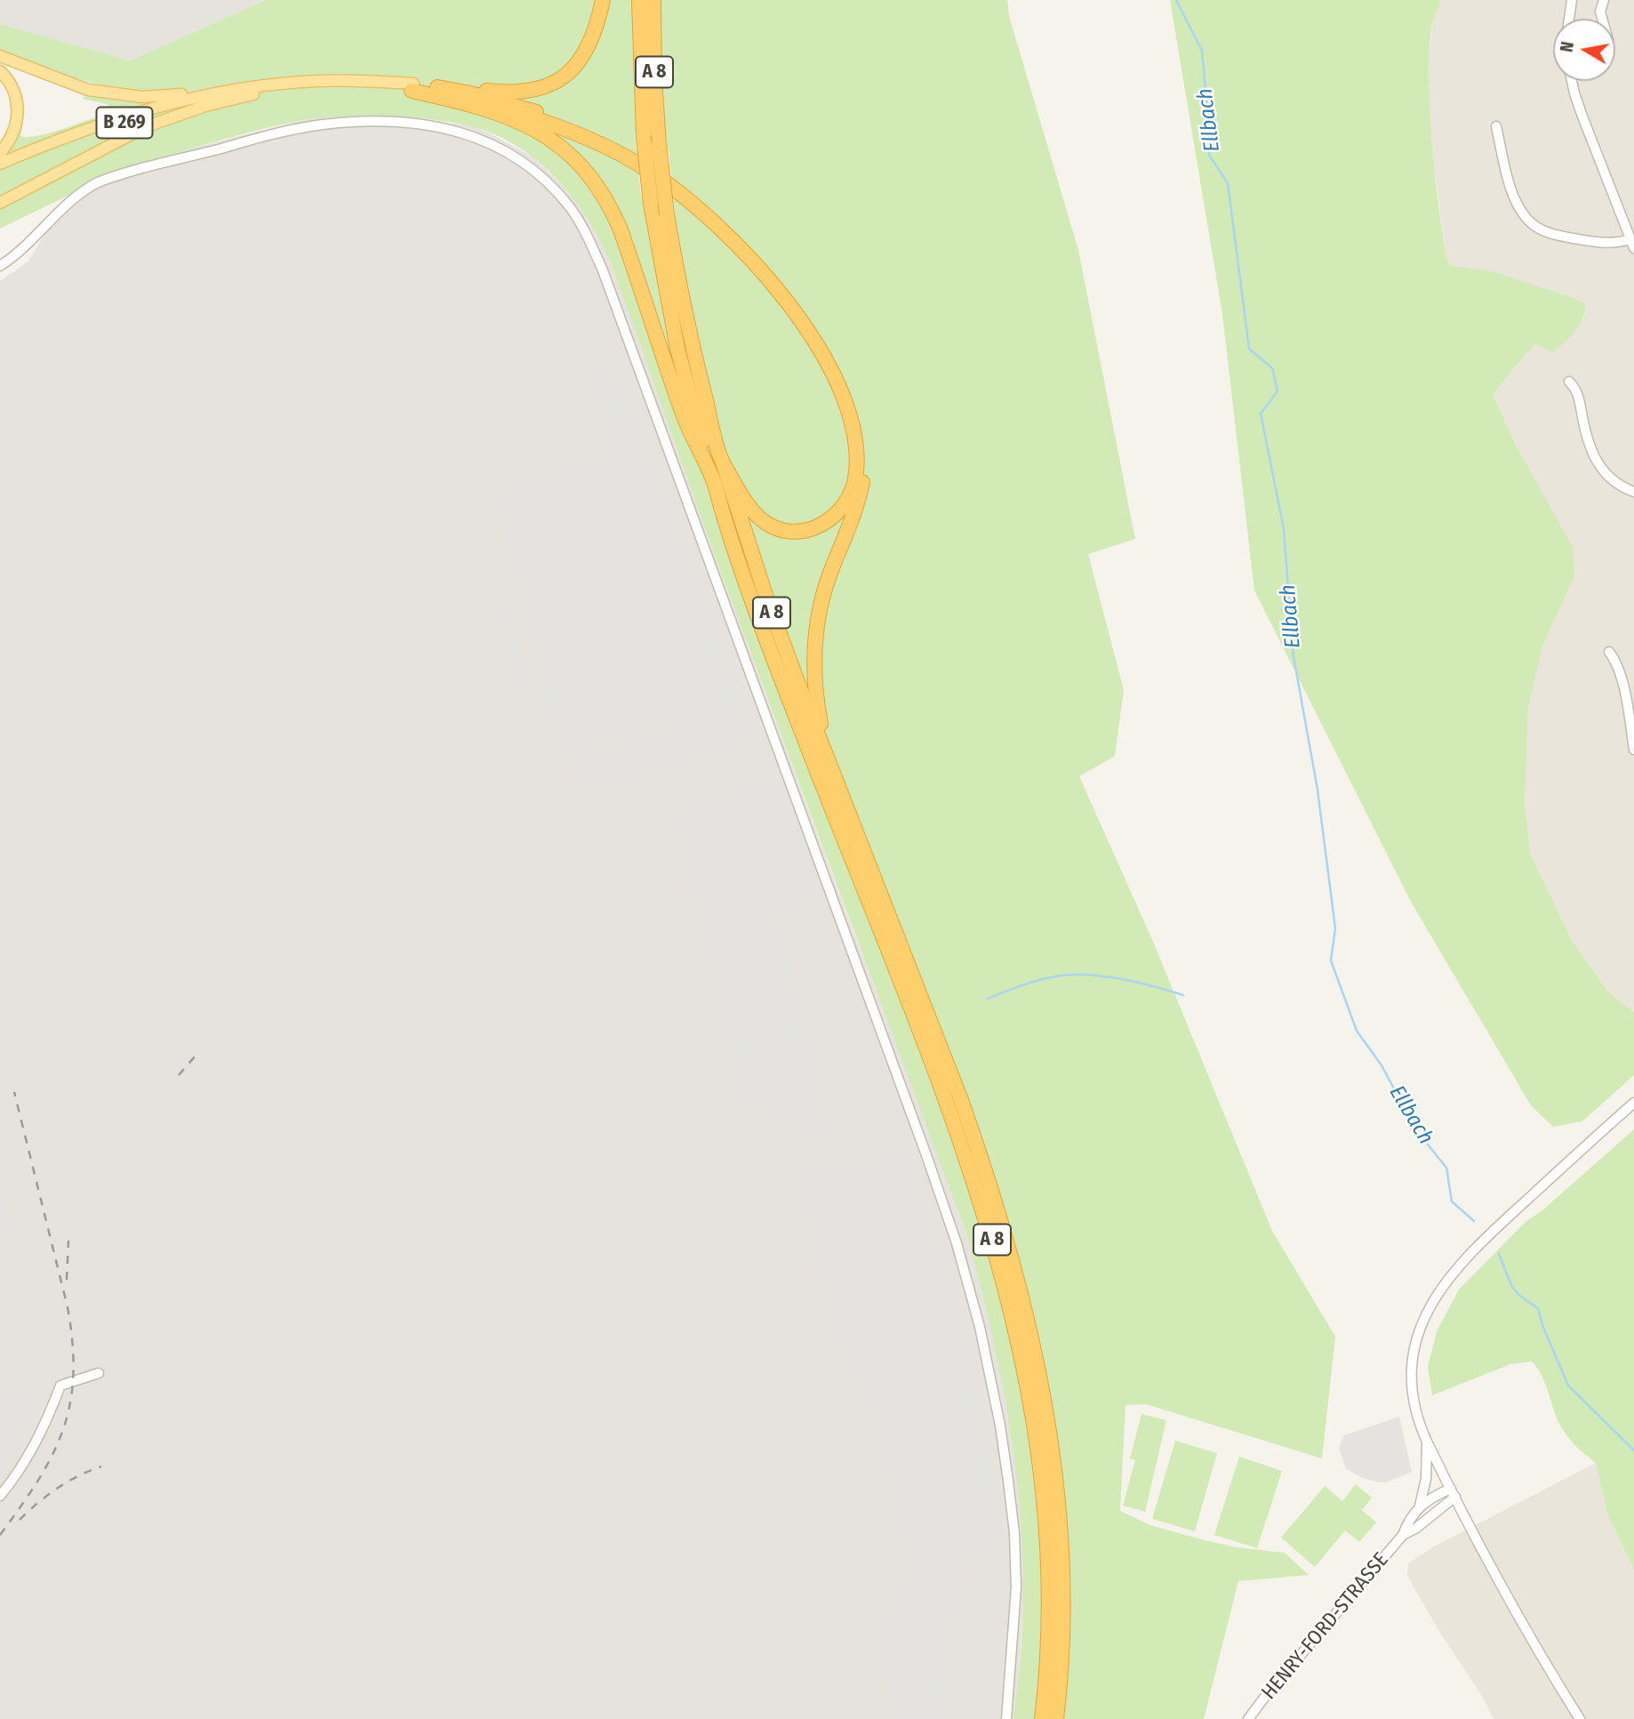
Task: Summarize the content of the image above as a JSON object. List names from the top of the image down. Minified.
{"streets":{"highway":["A 8"],"main road":["B 269"],"street":["HENRY-FORD-STRASSE"]},"water":["Ellbach"],"north":"left"}
